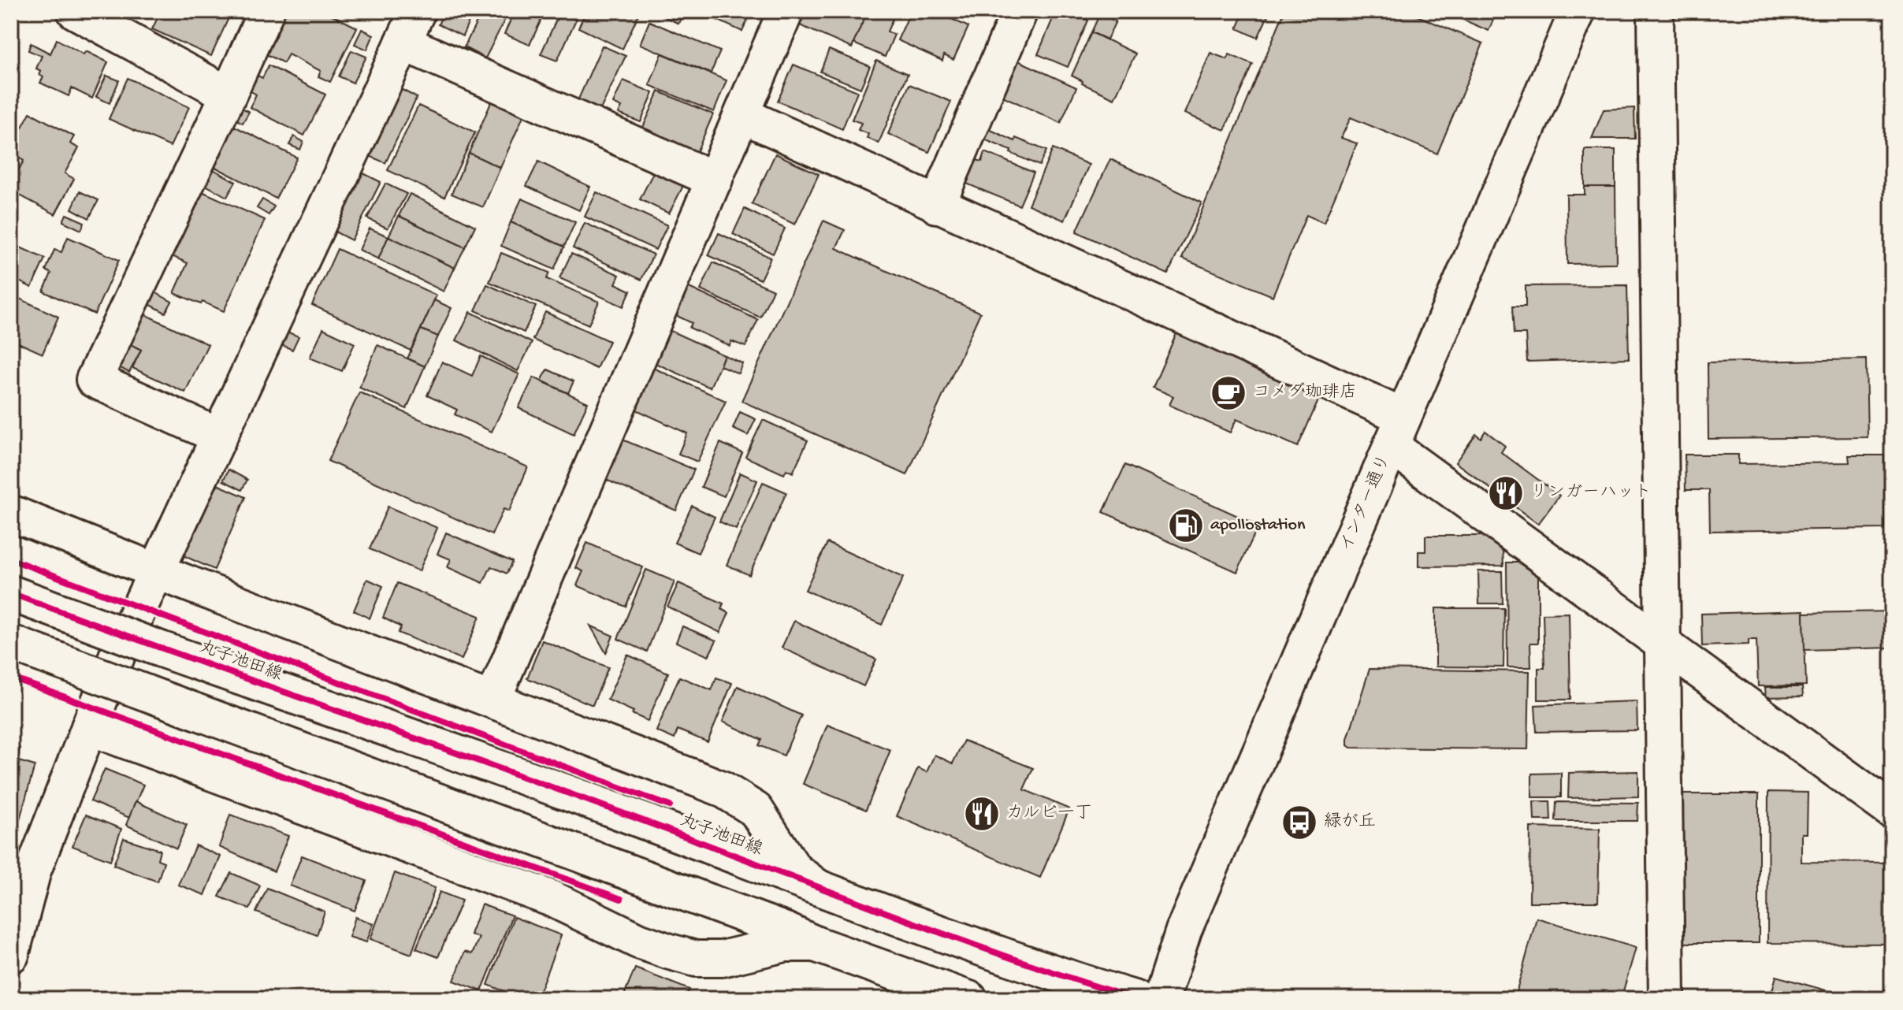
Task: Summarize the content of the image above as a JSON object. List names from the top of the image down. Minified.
{"streets":{"street":["インター通り","丸子池田線"]},"places":{"cafe":["コメダ珈琲店"],"restaurant":["リンガーハット","カルビ一丁"],"fuel station":["apollostation"],"bus stop":["緑が丘"]}}
